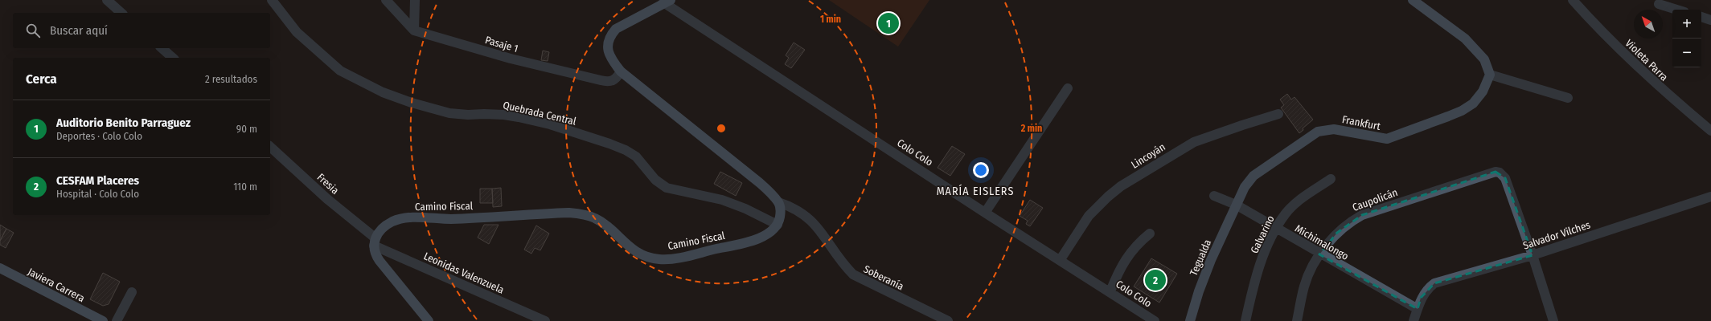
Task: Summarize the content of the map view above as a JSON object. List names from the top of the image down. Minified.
{"streets":{"street":["Pasaje 1","Violeta Parra","Quebrada Central","Frankfurt","Colo Colo","Lincoyán","Fresia","Caupolicán","Camino Fiscal","Galvarino","Salvador Vilches","Michimalongo","Tegualda","Leonidas Valenzuela","Soberanía","Javiera Carrera"]},"crossings":[["Quebrada Central","Camino Fiscal"],["Frankfurt","Michimalongo"],["Frankfurt","Tegualda"],["Colo Colo","Lincoyán"],["Fresia","Camino Fiscal"],["Fresia","Leonidas Valenzuela"],["Caupolicán","Salvador Vilches"],["Caupolicán","Michimalongo"],["Camino Fiscal","Leonidas Valenzuela"],["Galvarino","Michimalongo"],["Salvador Vilches","Michimalongo"],["Michimalongo","Tegualda"]],"districts":["MARÍA EISLERS"],"north":"top left","page":{"map_buttons":["+","−"],"pins":["1","2"],"search":"Buscar aquí","heading":["Cerca","2 resultados"],"list":[{"mark":"1","name":"Auditorio Benito Parraguez","note":"Deportes · Colo Colo","value":"90 m"},{"mark":"2","name":"CESFAM Placeres","note":"Hospital · Colo Colo","value":"110 m"}]},"rings":["1 min","2 min"]}
